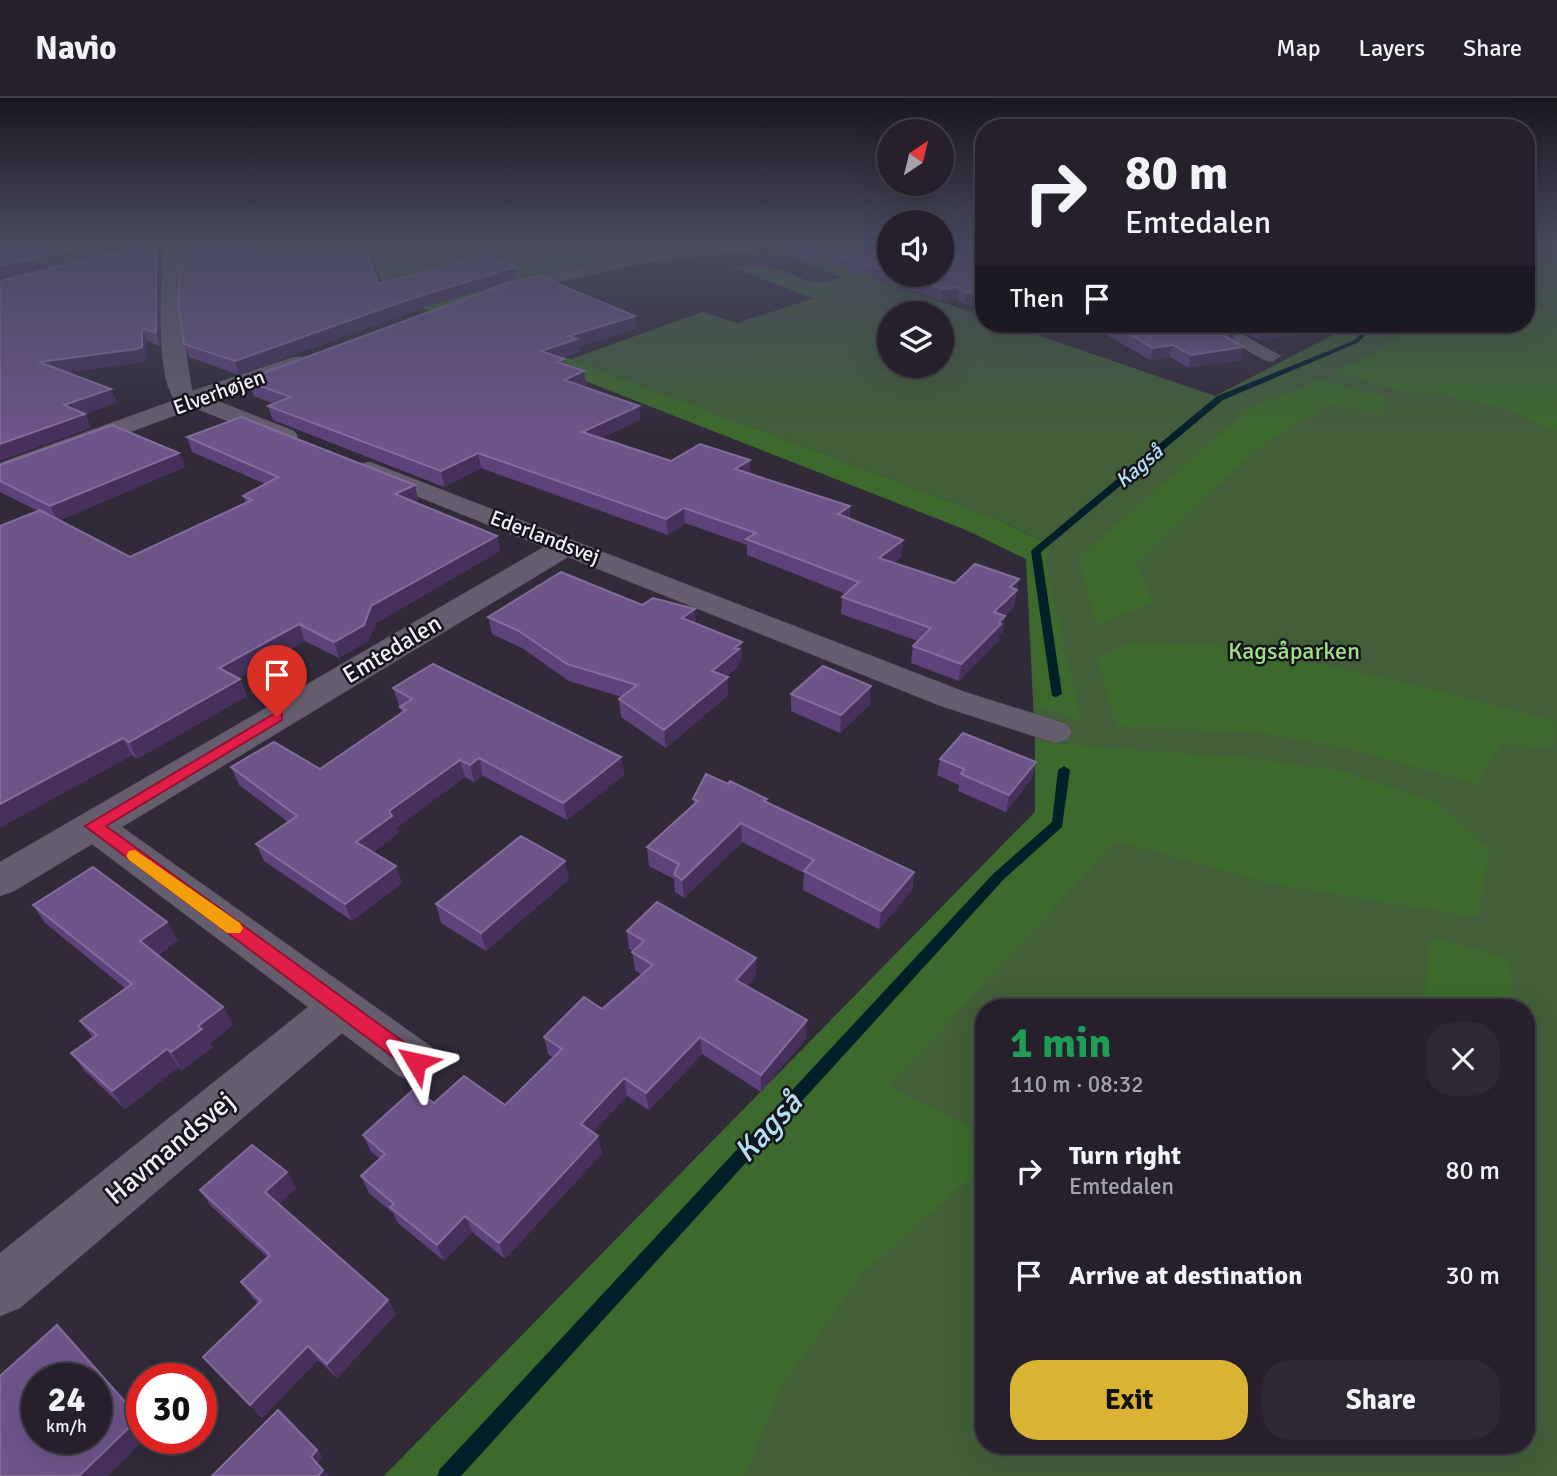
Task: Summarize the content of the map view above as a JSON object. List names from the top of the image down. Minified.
{"streets":{"street":["Elverhøjen","Ederlandsvej","Emtedalen","Havmandsvej"]},"crossings":[["Ederlandsvej","Emtedalen"]],"water":["Kagså"],"parks":["Kagsåparken"],"north":"top right","page":{"header":"Navio","nav":["Map","Layers","Share"],"turn":["80 m","Emtedalen"],"then":"Then","heading":["1 min","110 m · 08:32"],"list":[{"name":"Turn right","note":"Emtedalen","value":"80 m"},{"name":"Arrive at destination","value":"30 m"}],"buttons":["Exit","Share"],"speed":"24 km/h","limit":"30"}}
